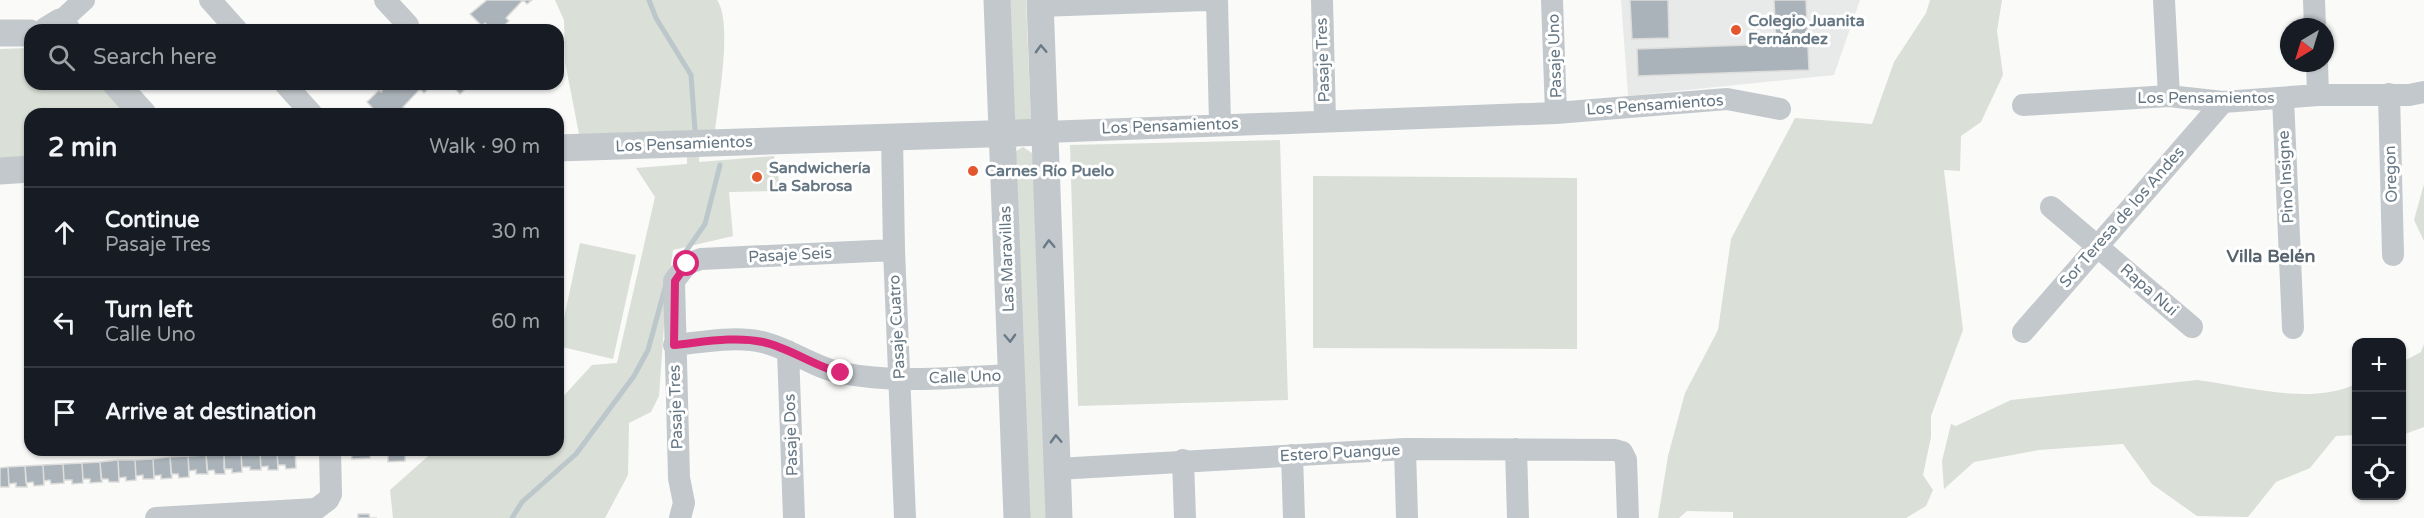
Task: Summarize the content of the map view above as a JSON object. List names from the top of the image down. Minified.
{"streets":{"street":["Pasaje Uno","Pasaje Tres","Los Pensamientos","Oregon","Pino Insigne","Sor Teresa de los Andes","Pasaje Seis","Las Maravillas","Rapa Nui","Pasaje Cuatro","Calle Uno","Pasaje Dos","Estero Puangue"]},"crossings":[["Pasaje Uno","Los Pensamientos"],["Pasaje Tres","Los Pensamientos"],["Pasaje Tres","Pasaje Seis"],["Pasaje Tres","Calle Uno"],["Los Pensamientos","Oregon"],["Los Pensamientos","Pino Insigne"],["Los Pensamientos","Sor Teresa de los Andes"],["Los Pensamientos","Las Maravillas"],["Los Pensamientos","Pasaje Cuatro"],["Sor Teresa de los Andes","Rapa Nui"],["Pasaje Seis","Pasaje Cuatro"],["Las Maravillas","Calle Uno"],["Pasaje Cuatro","Calle Uno"],["Calle Uno","Pasaje Dos"]],"districts":["Villa Belén"],"places":["Colegio Juanita Fernández","Carnes Río Puelo","Sandwichería La Sabrosa"],"north":"bottom left","page":{"search":"Search here","heading":["2 min","Walk · 90 m"],"list":[["Continue","Pasaje Tres","30 m"],["Turn left","Calle Uno","60 m"],"Arrive at destination"],"map_buttons":["+","−"]}}
